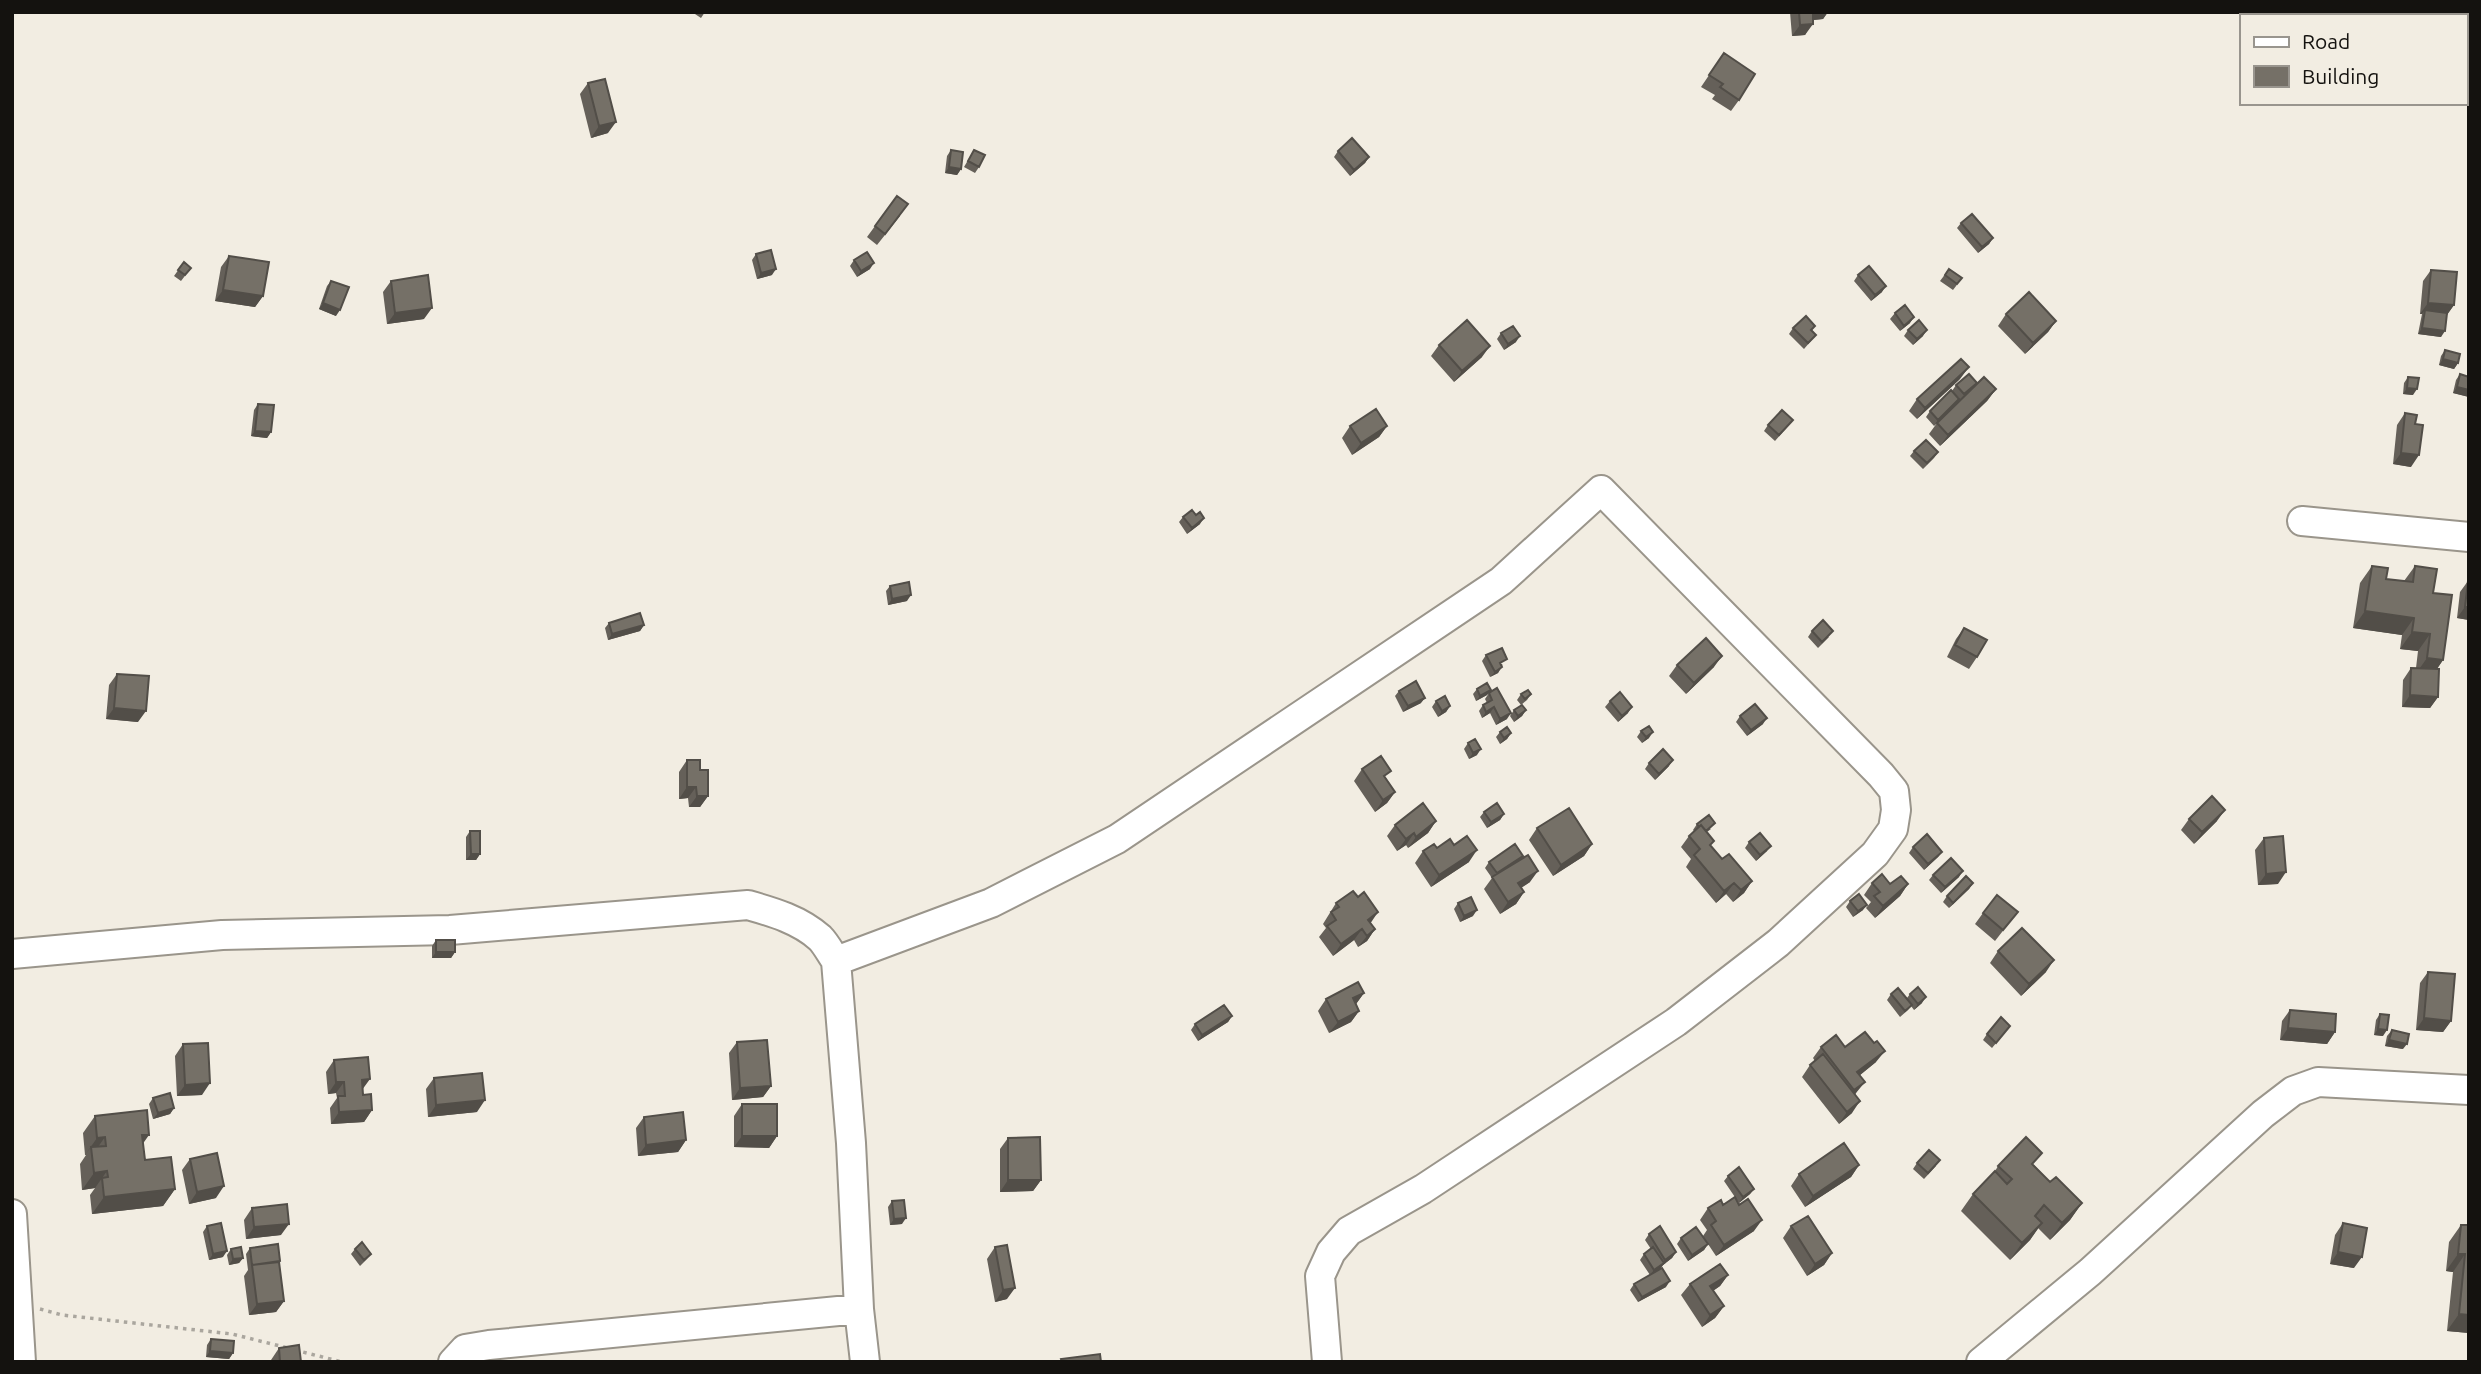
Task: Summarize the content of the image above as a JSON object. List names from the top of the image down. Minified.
{"legend":["Road","Building"]}
